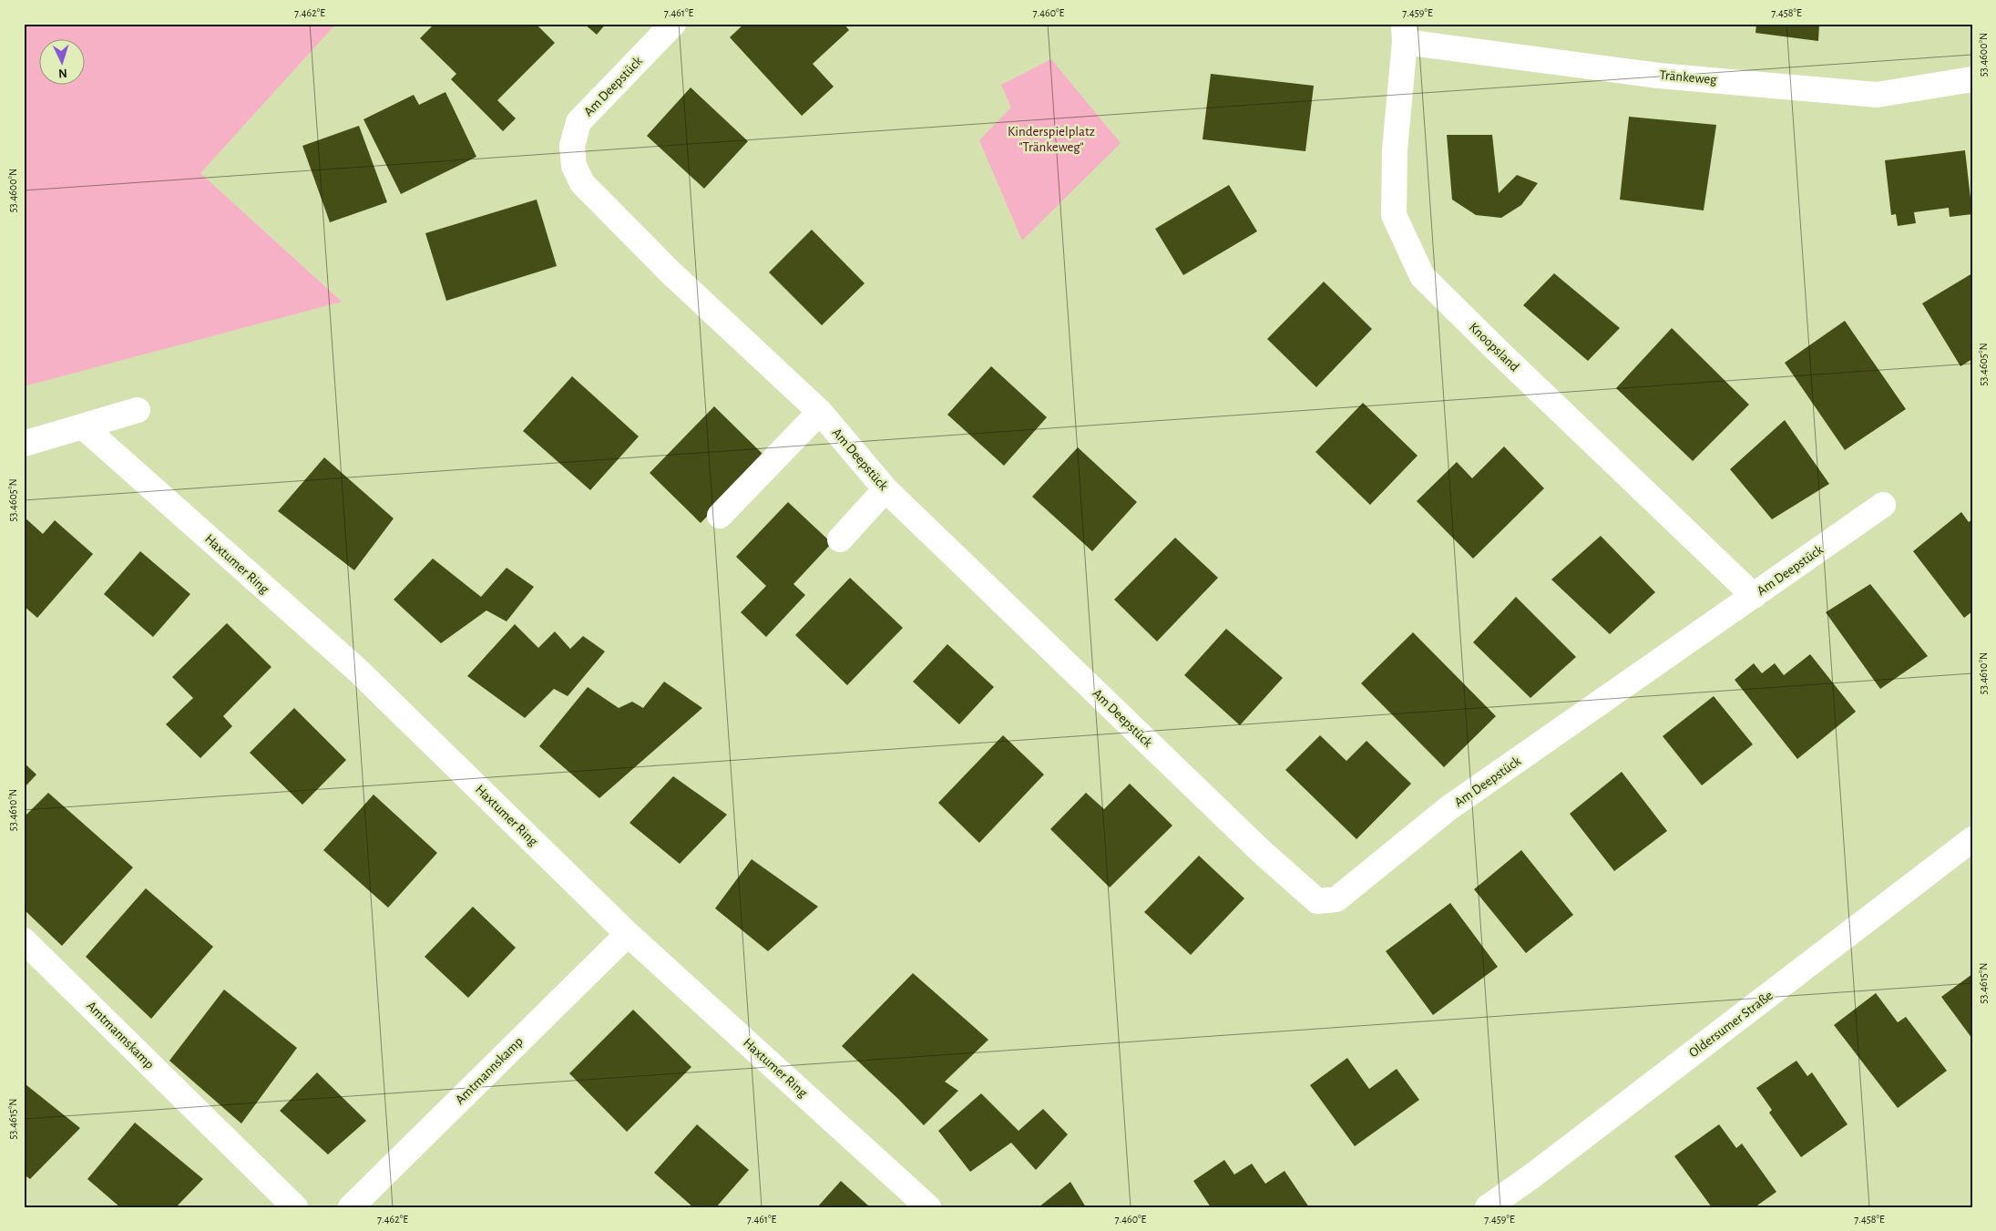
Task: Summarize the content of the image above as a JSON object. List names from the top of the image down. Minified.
{"streets":{"street":["Tränkeweg","Am Deepstück","Knoopsland","Haxtumer Ring","Oldersumer Straße","Amtmannskamp"]},"crossings":[["Tränkeweg","Knoopsland"],["Am Deepstück","Knoopsland"],["Haxtumer Ring","Amtmannskamp"]],"parks":["Kinderspielplatz \"Tränkeweg\""],"north":"bottom","coordinates":["7.462°E","7.461°E","7.460°E","7.459°E","7.458°E","53.4600°N","53.4605°N","53.4610°N","53.4615°N"]}
